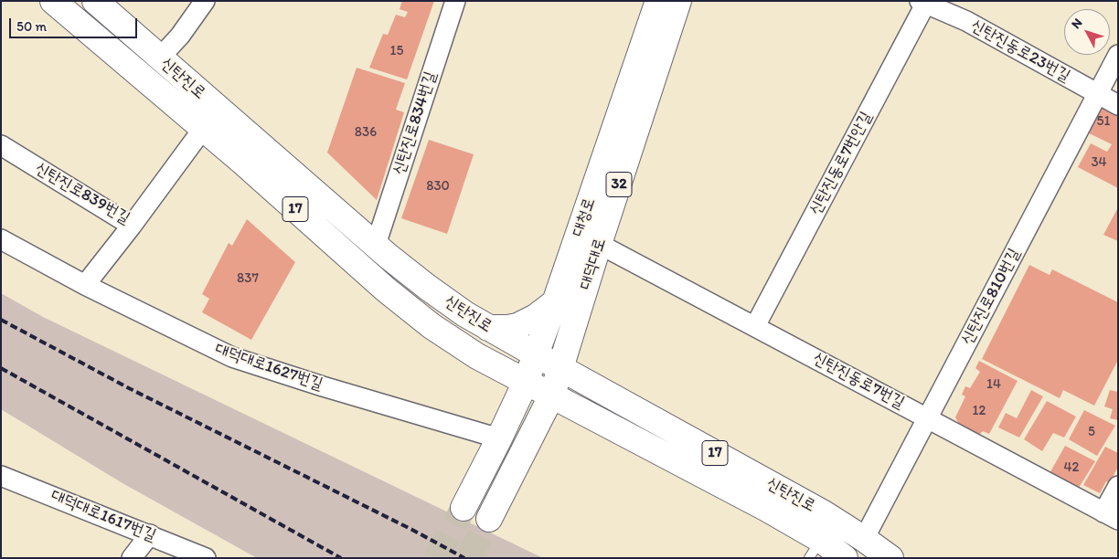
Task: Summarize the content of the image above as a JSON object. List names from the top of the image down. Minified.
{"streets":{"main road":["신탄진로","32","17","대청로","대덕대로"],"street":["신탄진동로23번길","신탄진로834번길","신탄진동로7번안길","신탄진로839번길","신탄진로810번길","대덕대로1627번길","신탄진동로7번길","대덕대로1617번길"]},"crossings":[["신탄진동로23번길","신탄진동로7번안길"],["신탄진동로23번길","신탄진로810번길"],["신탄진로","신탄진로834번길"],["신탄진로","32"],["신탄진로","신탄진로839번길"],["신탄진로","대청로"],["신탄진로","대덕대로"],["신탄진로","신탄진로810번길"],["신탄진동로7번안길","신탄진동로7번길"],["32","대청로"],["32","대덕대로1627번길"],["대덕대로","신탄진동로7번길"],["신탄진로810번길","신탄진동로7번길"]],"house_numbers":["15","51","836","34","830","837","14","12","5","42"],"scale_bar":"50 m","north":"top left"}
